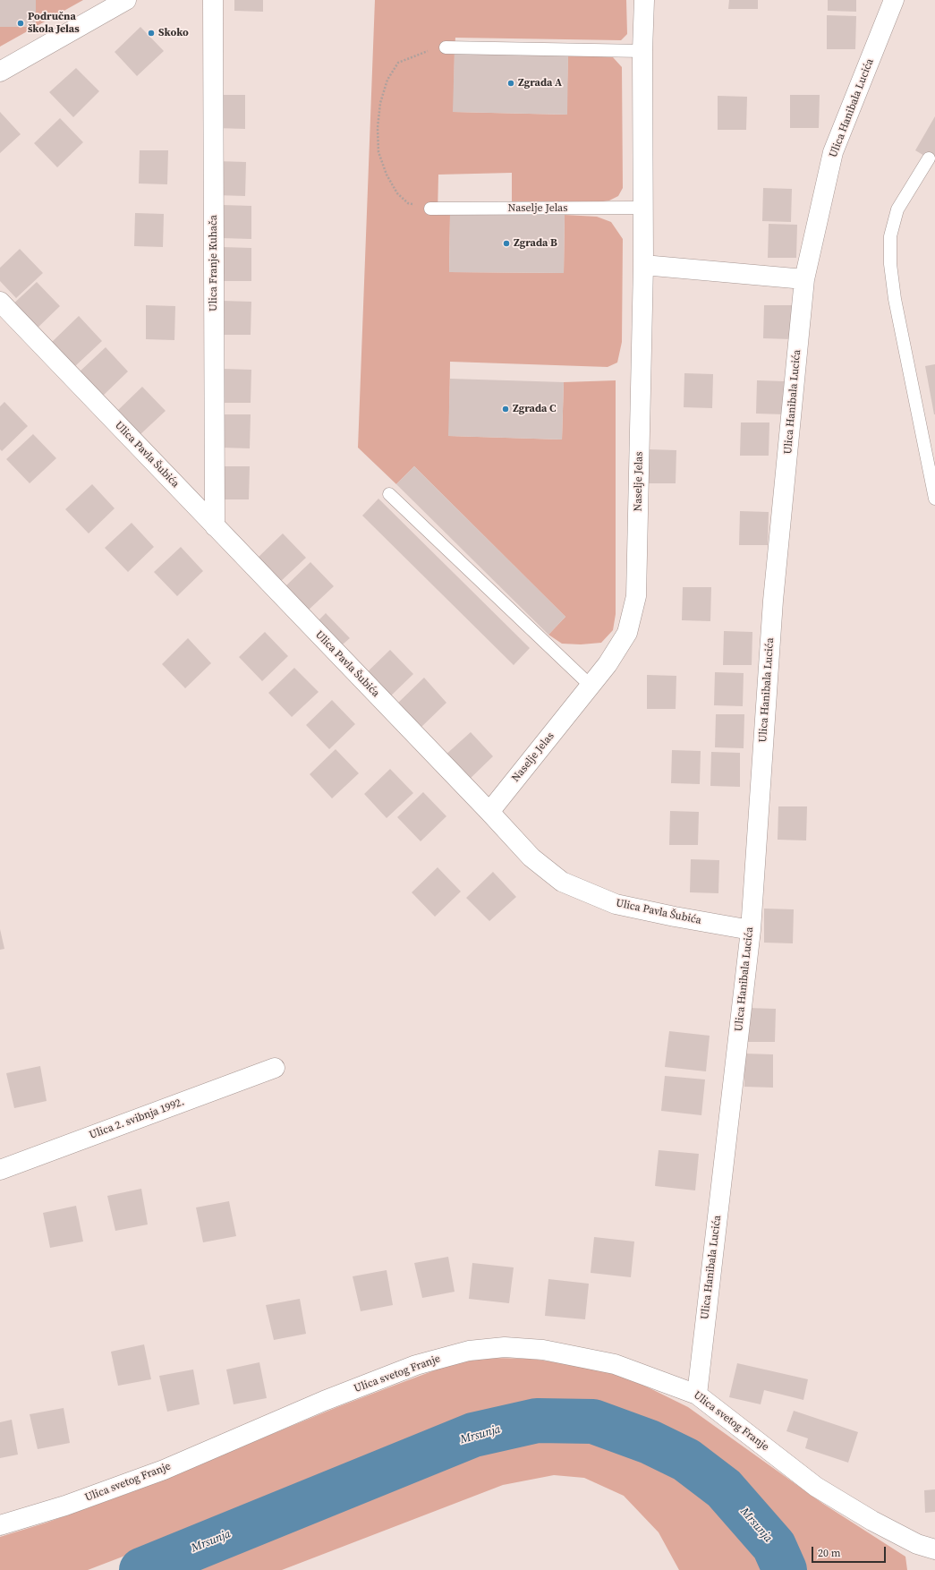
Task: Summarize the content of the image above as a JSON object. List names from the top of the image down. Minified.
{"streets":{"street":["Ulica Hanibala Lucića","Naselje Jelas","Ulica Franje Kuhača","Ulica Pavla Šubića","Ulica 2. svibnja 1992.","Ulica svetog Franje"]},"crossings":[["Ulica Hanibala Lucića","Ulica Pavla Šubića"],["Ulica Hanibala Lucića","Ulica svetog Franje"],["Naselje Jelas","Ulica Pavla Šubića"],["Ulica Franje Kuhača","Ulica Pavla Šubića"]],"water":["Mrsunja"],"places":["Područna škola Jelas","Skoko","Zgrada A","Zgrada B","Zgrada C"],"scale_bar":"20 m"}
